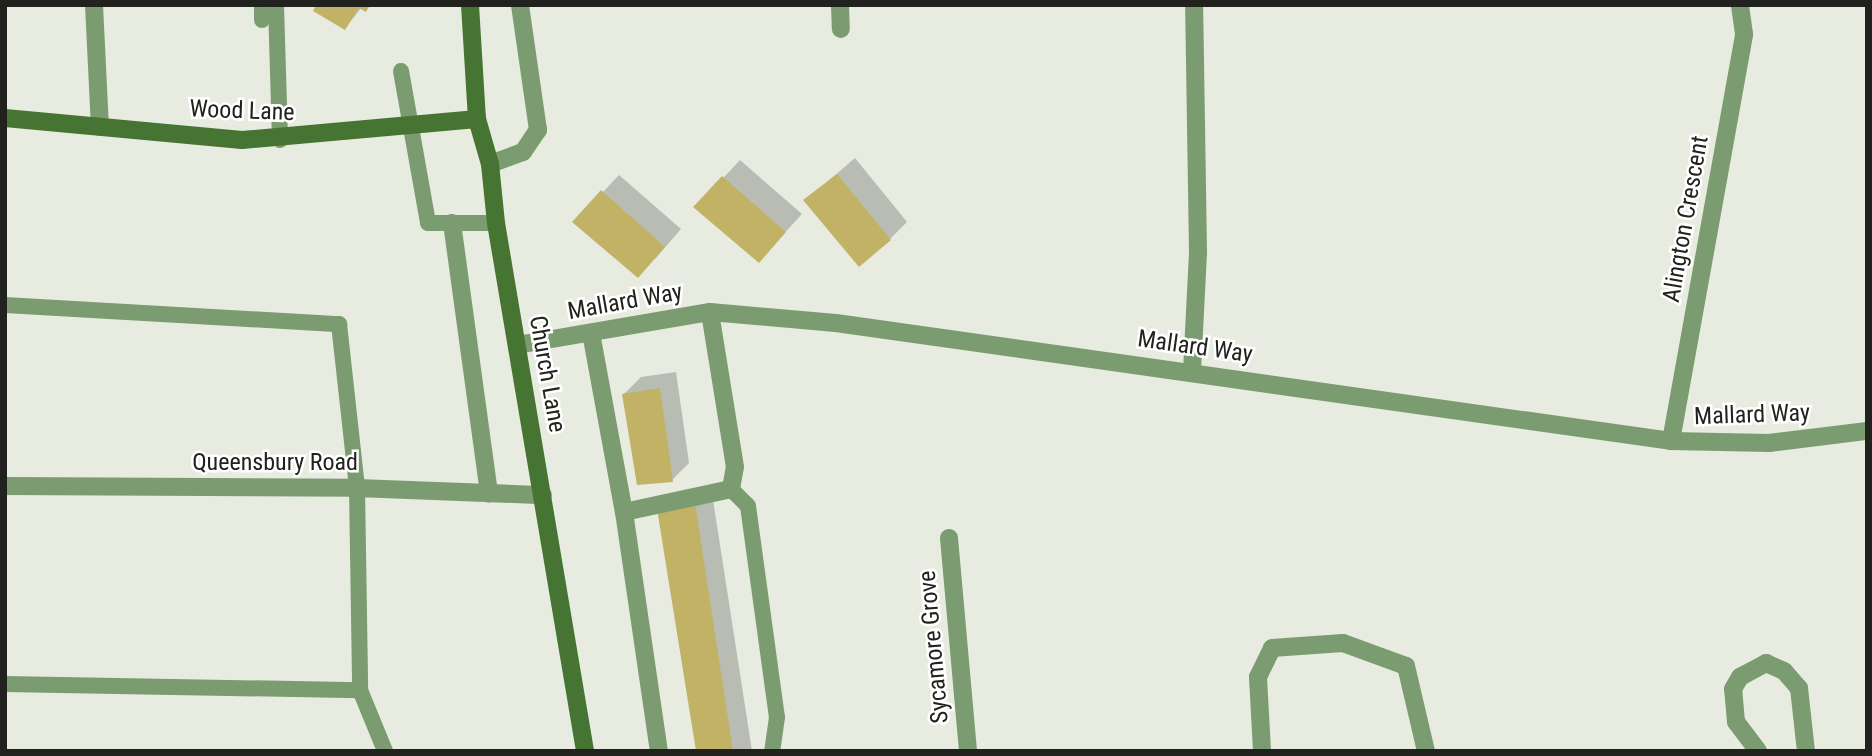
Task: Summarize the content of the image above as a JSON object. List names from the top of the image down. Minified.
{"streets":{"main road":["Wood Lane","Church Lane"],"street":["Alington Crescent","Mallard Way","Queensbury Road","Sycamore Grove"]},"crossings":[["Wood Lane","Church Lane"],["Alington Crescent","Mallard Way"],["Mallard Way","Church Lane"],["Church Lane","Queensbury Road"]]}
